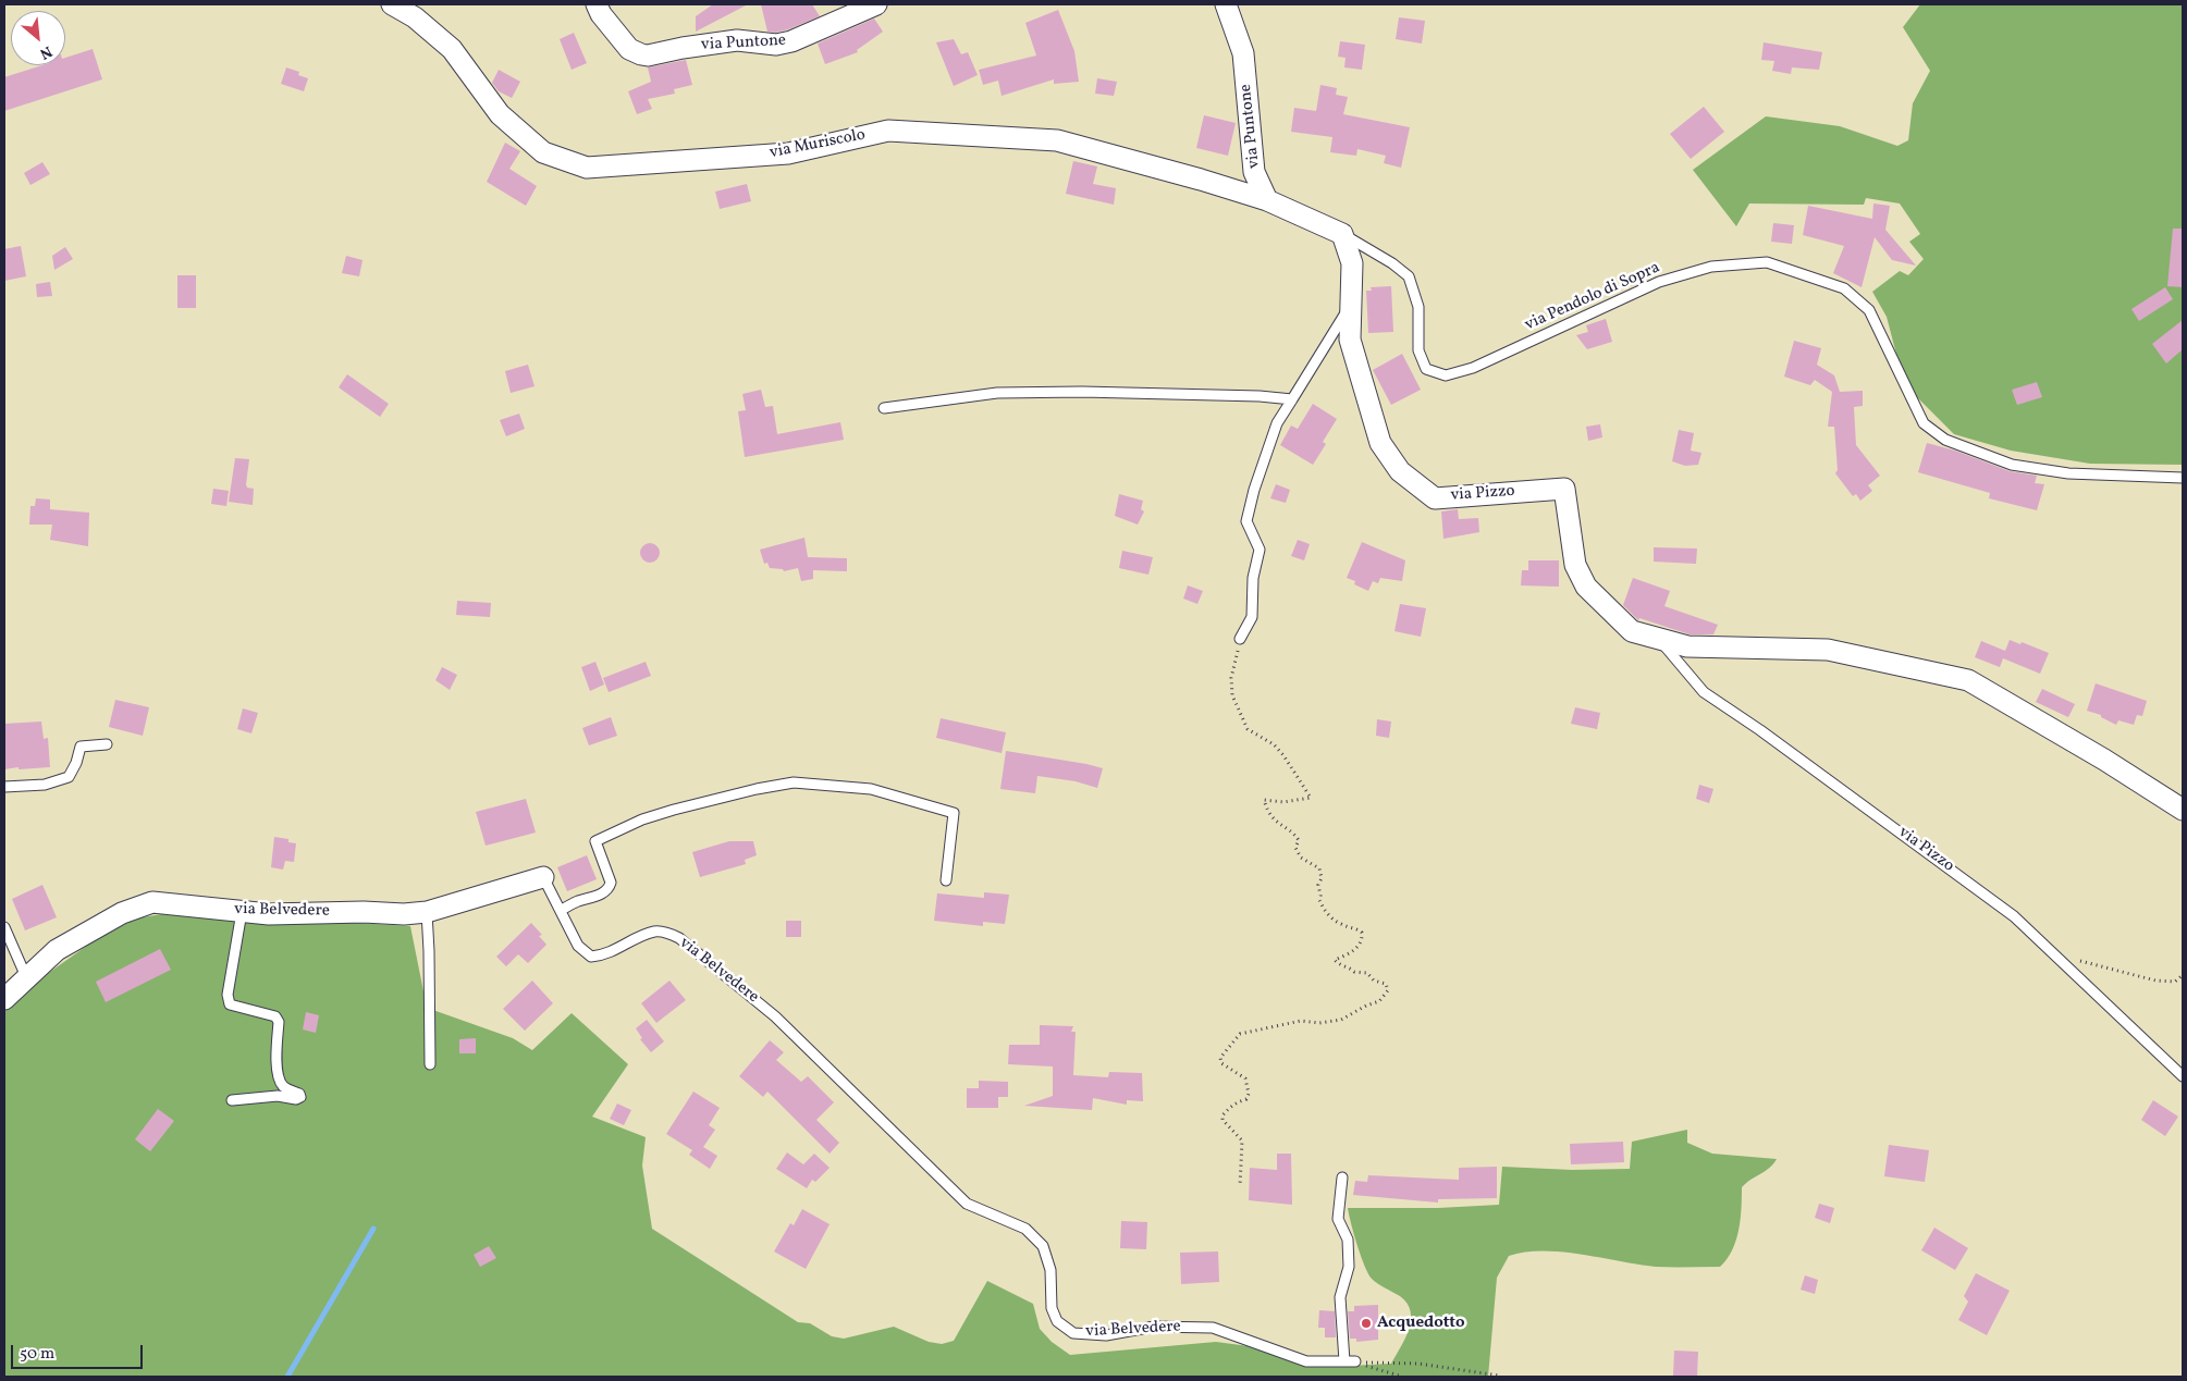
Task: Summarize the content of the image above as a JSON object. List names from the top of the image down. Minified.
{"streets":{"street":["via Puntone","via Muriscolo","via Pizzo","via Belvedere"],"lane":["via Pendolo di Sopra"]},"crossings":[["via Puntone","via Muriscolo"],["via Pendolo di Sopra","via Pizzo"]],"places":["Acquedotto"],"scale_bar":"50 m","north":"bottom right"}
